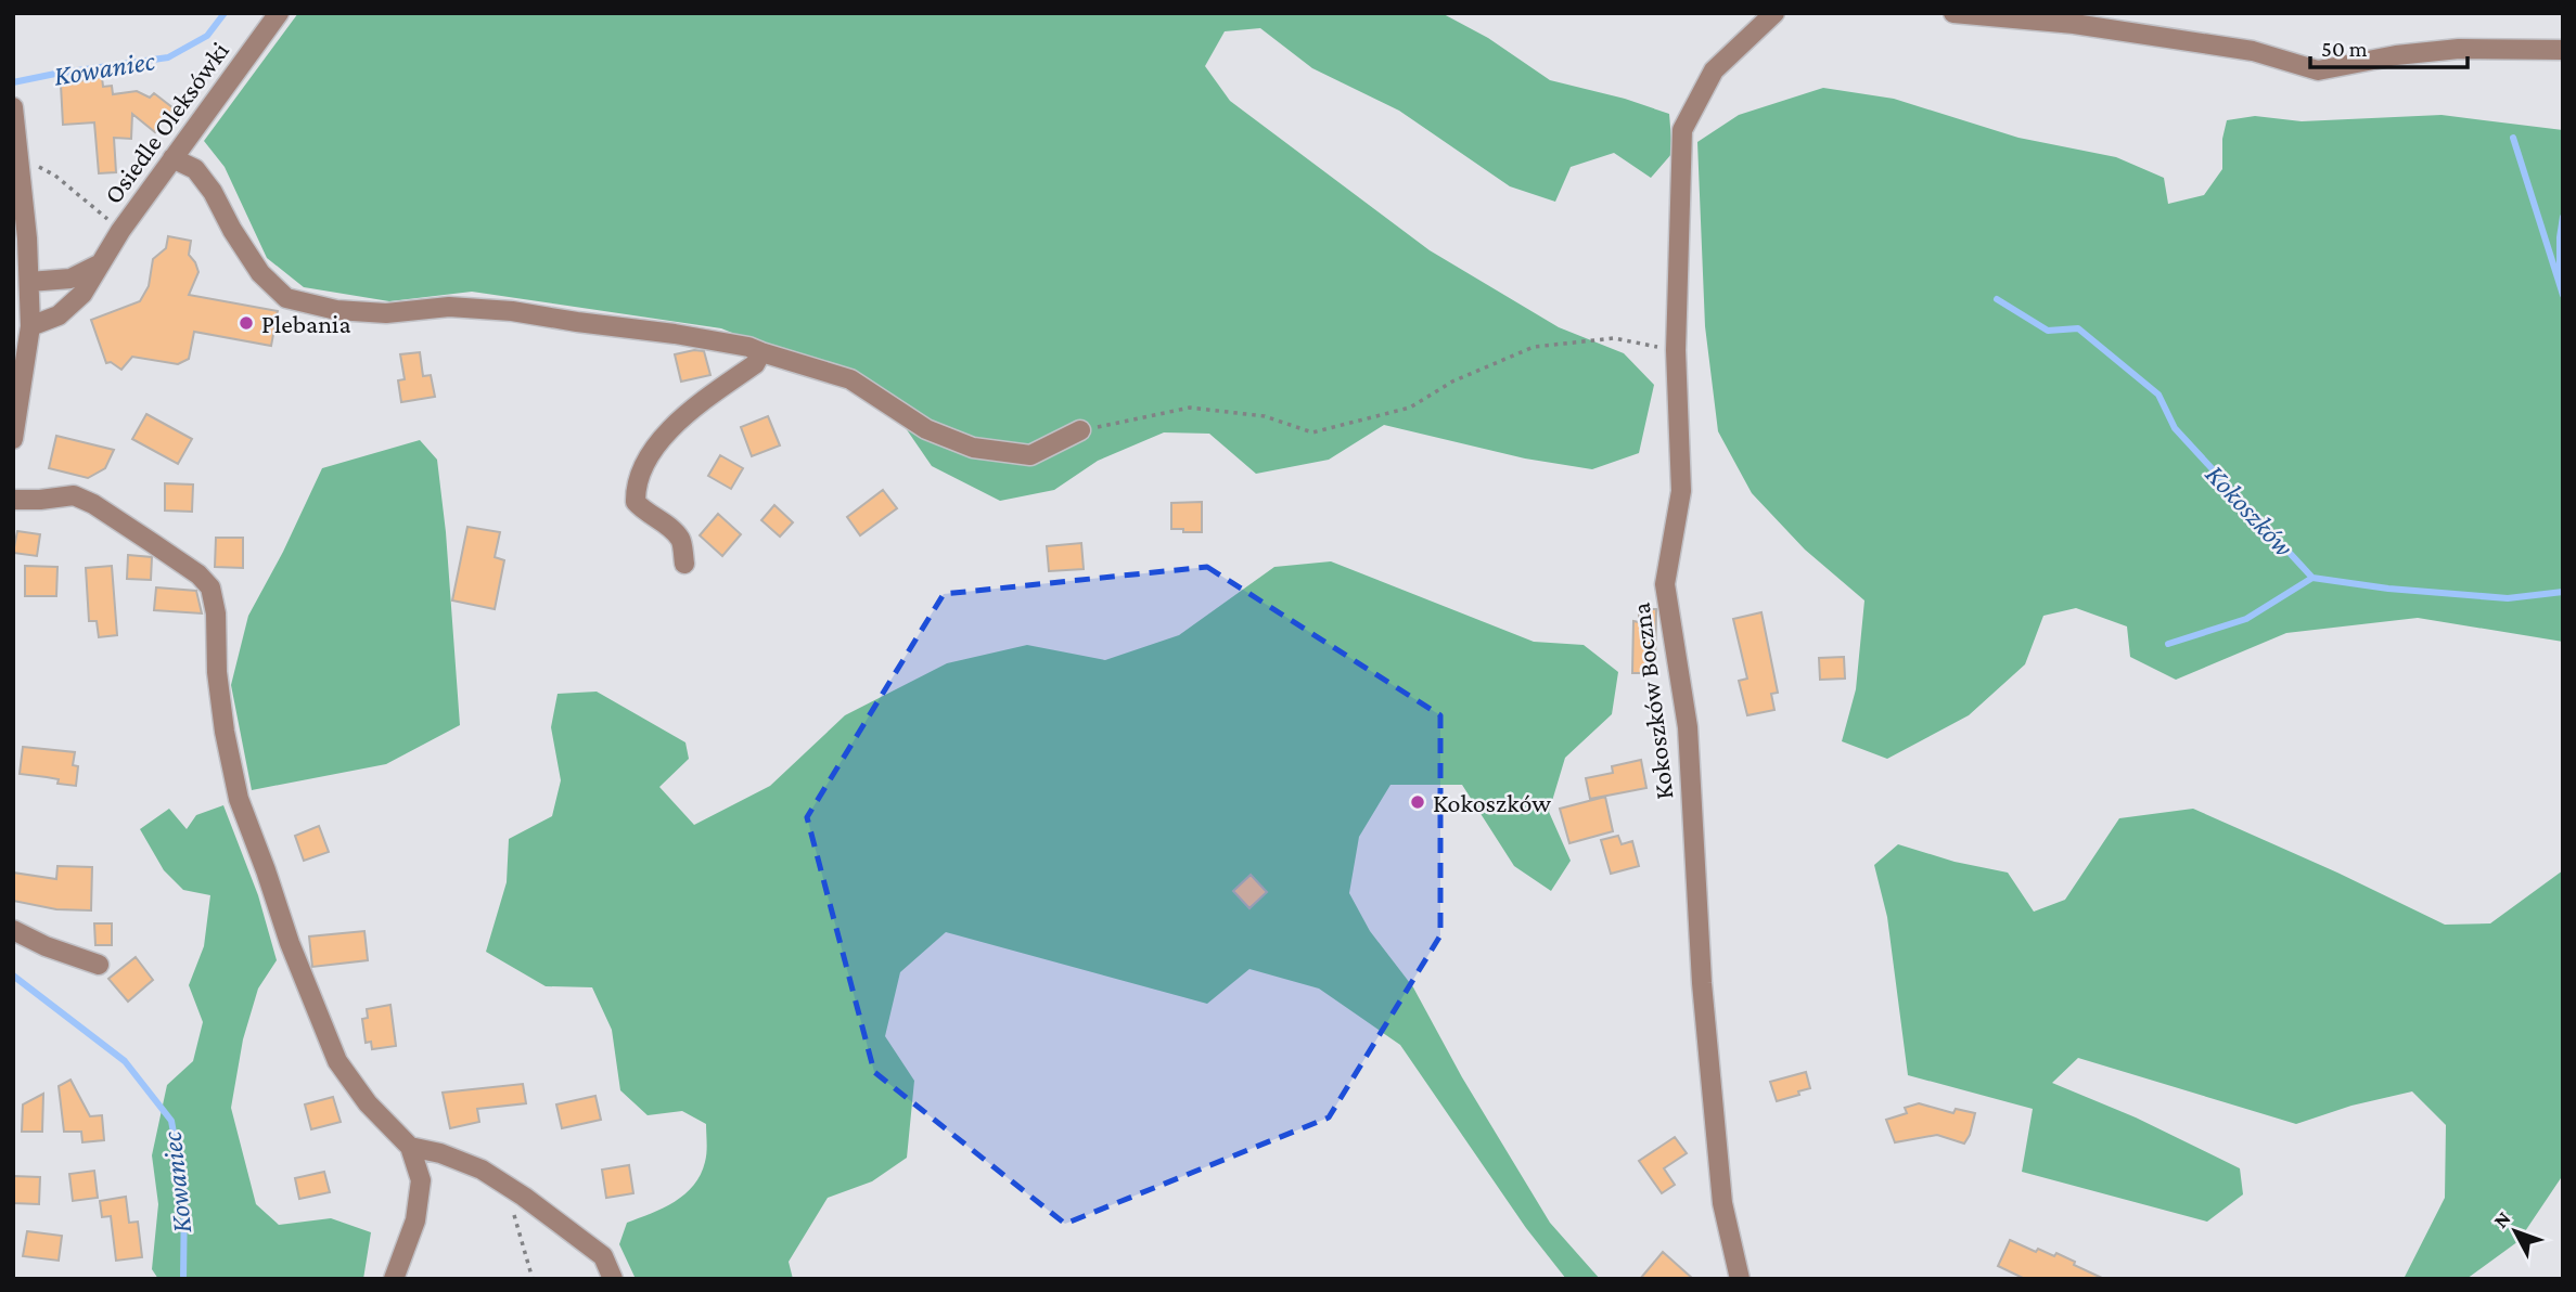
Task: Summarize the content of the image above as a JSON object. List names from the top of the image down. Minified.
{"streets":{"street":["Osiedle Oleksówki","Kokoszków Boczna"]},"water":["Kowaniec","Kokoszków"],"places":["Plebania","Kokoszków"],"scale_bar":"50 m","north":"top left"}
